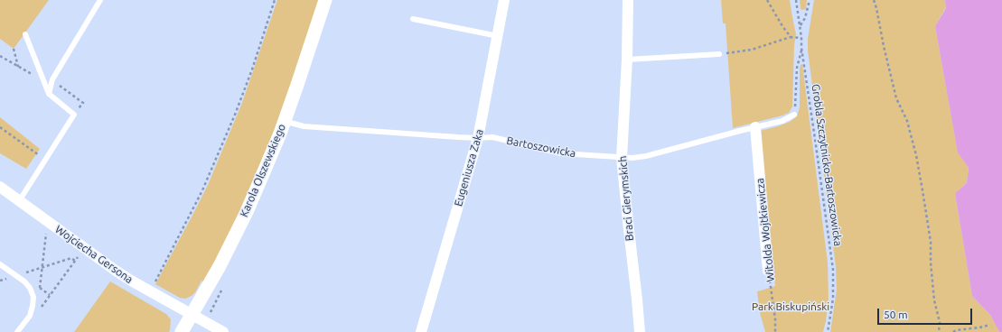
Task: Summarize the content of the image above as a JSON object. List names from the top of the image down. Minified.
{"streets":{"street":["Eugeniusza Zaka","Karola Olszewskiego","Braci Gierymskich","Witolda Wojtkiewicza","Wojciecha Gersona"],"lane":["Bartoszowicka"],"path":["Grobla Szczytnicko-Bartoszowicka"]},"crossings":[["Bartoszowicka","Eugeniusza Zaka"],["Bartoszowicka","Karola Olszewskiego"],["Bartoszowicka","Braci Gierymskich"],["Bartoszowicka","Witolda Wojtkiewicza"],["Karola Olszewskiego","Wojciecha Gersona"]],"parks":["Park Biskupiński"],"scale_bar":"50 m"}
